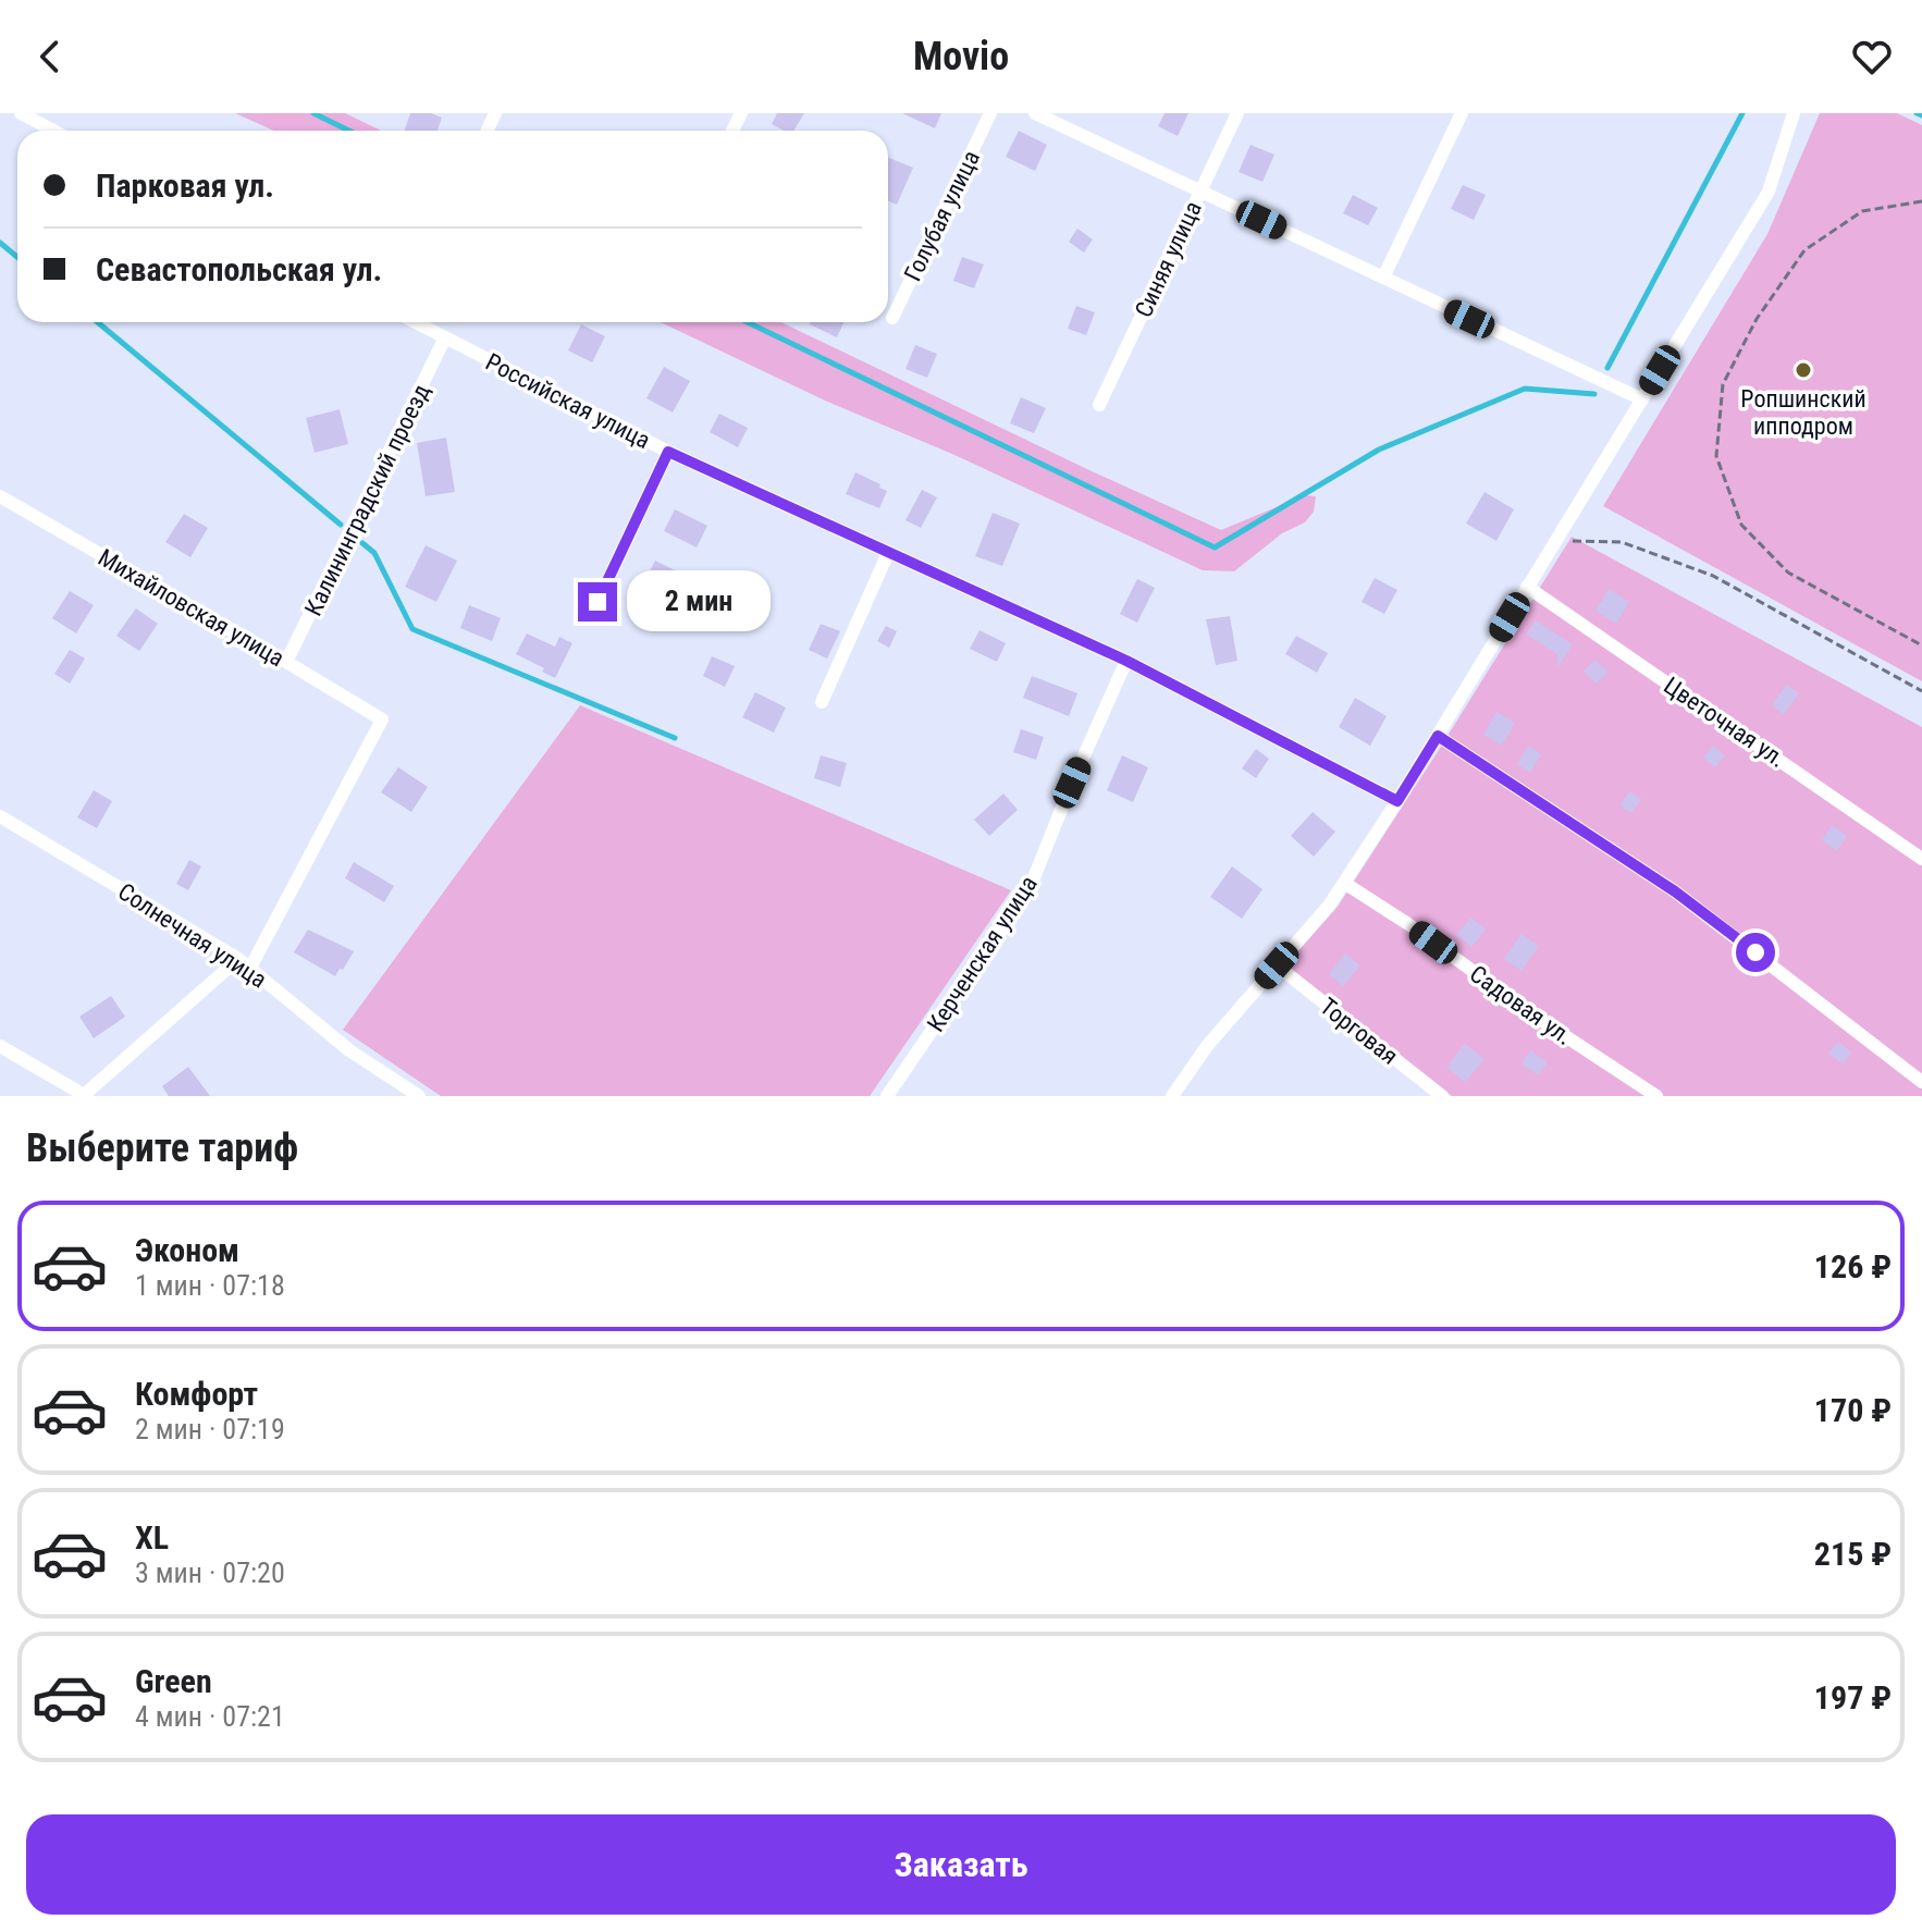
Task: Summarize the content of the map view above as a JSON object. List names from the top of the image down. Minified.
{"streets":{"street":["Голубая улица","Синяя улица","Российская улица","Калининградский проезд","Михайловская улица","Цветочная ул.","Солнечная улица","Керченская улица","Садовая ул.","Торговая"]},"crossings":[["Российская улица","Калининградский проезд"],["Российская улица","Керченская улица"],["Калининградский проезд","Михайловская улица"],["Михайловская улица","Солнечная улица"]],"places":["Ропшинский ипподром"],"page":{"header":"Movio","banner":["Парковая ул.","Севастопольская ул."],"bubble":"2 мин","heading":"Выберите тариф","list":[{"name":"Эконом","note":"1 мин · 07:18","value":"126 ₽"},{"name":"Комфорт","note":"2 мин · 07:19","value":"170 ₽"},{"name":"XL","note":"3 мин · 07:20","value":"215 ₽"},{"name":"Green","note":"4 мин · 07:21","value":"197 ₽"}],"buttons":"Заказать"}}
